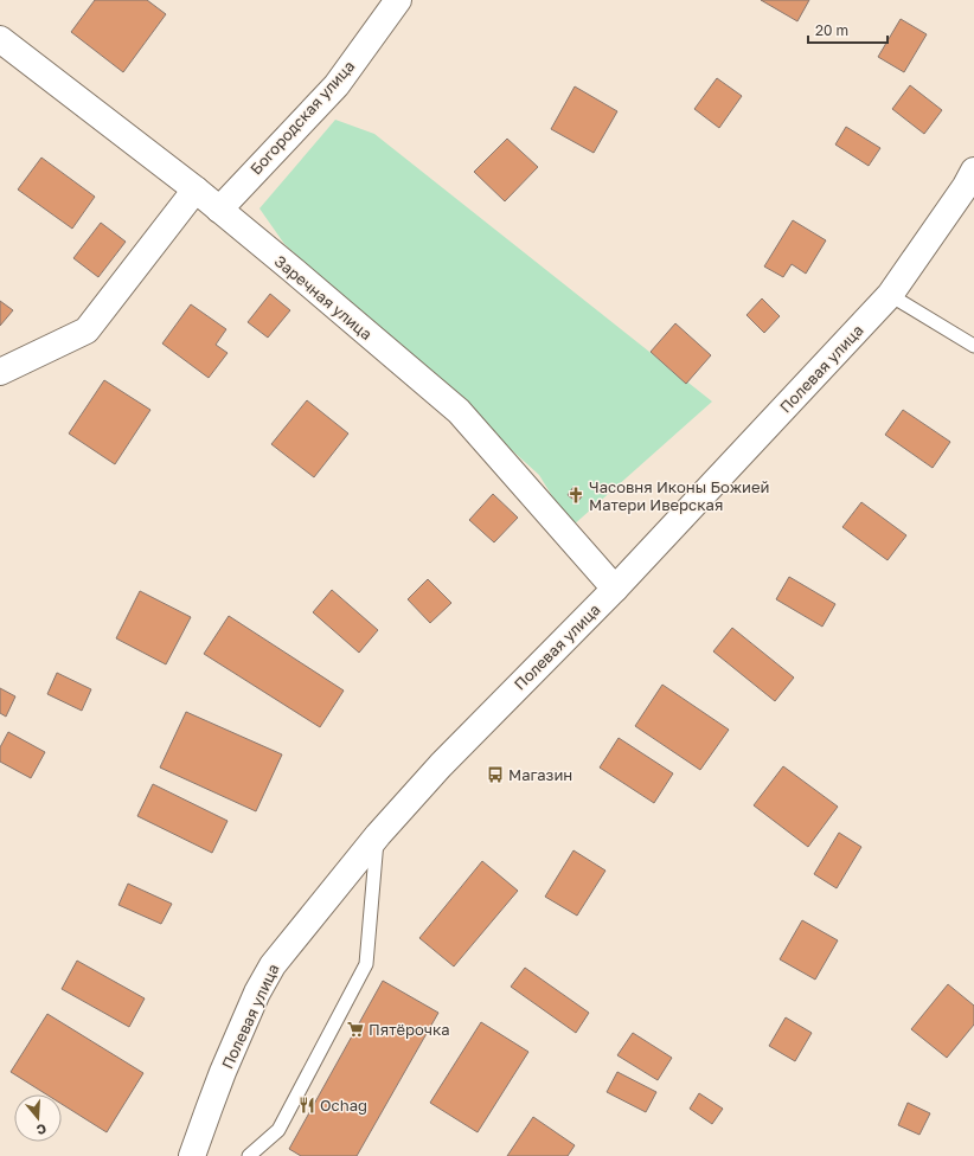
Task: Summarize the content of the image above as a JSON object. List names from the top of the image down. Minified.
{"streets":{"street":["Богородская улица","Заречная улица","Полевая улица"]},"crossings":[["Богородская улица","Заречная улица"],["Заречная улица","Полевая улица"]],"places":{"church":["Часовня Иконы Божией Матери Иверская"],"bus stop":["Магазин"],"supermarket":["Пятёрочка"],"restaurant":["Ochag"]},"scale_bar":"20 m","north":"bottom"}
